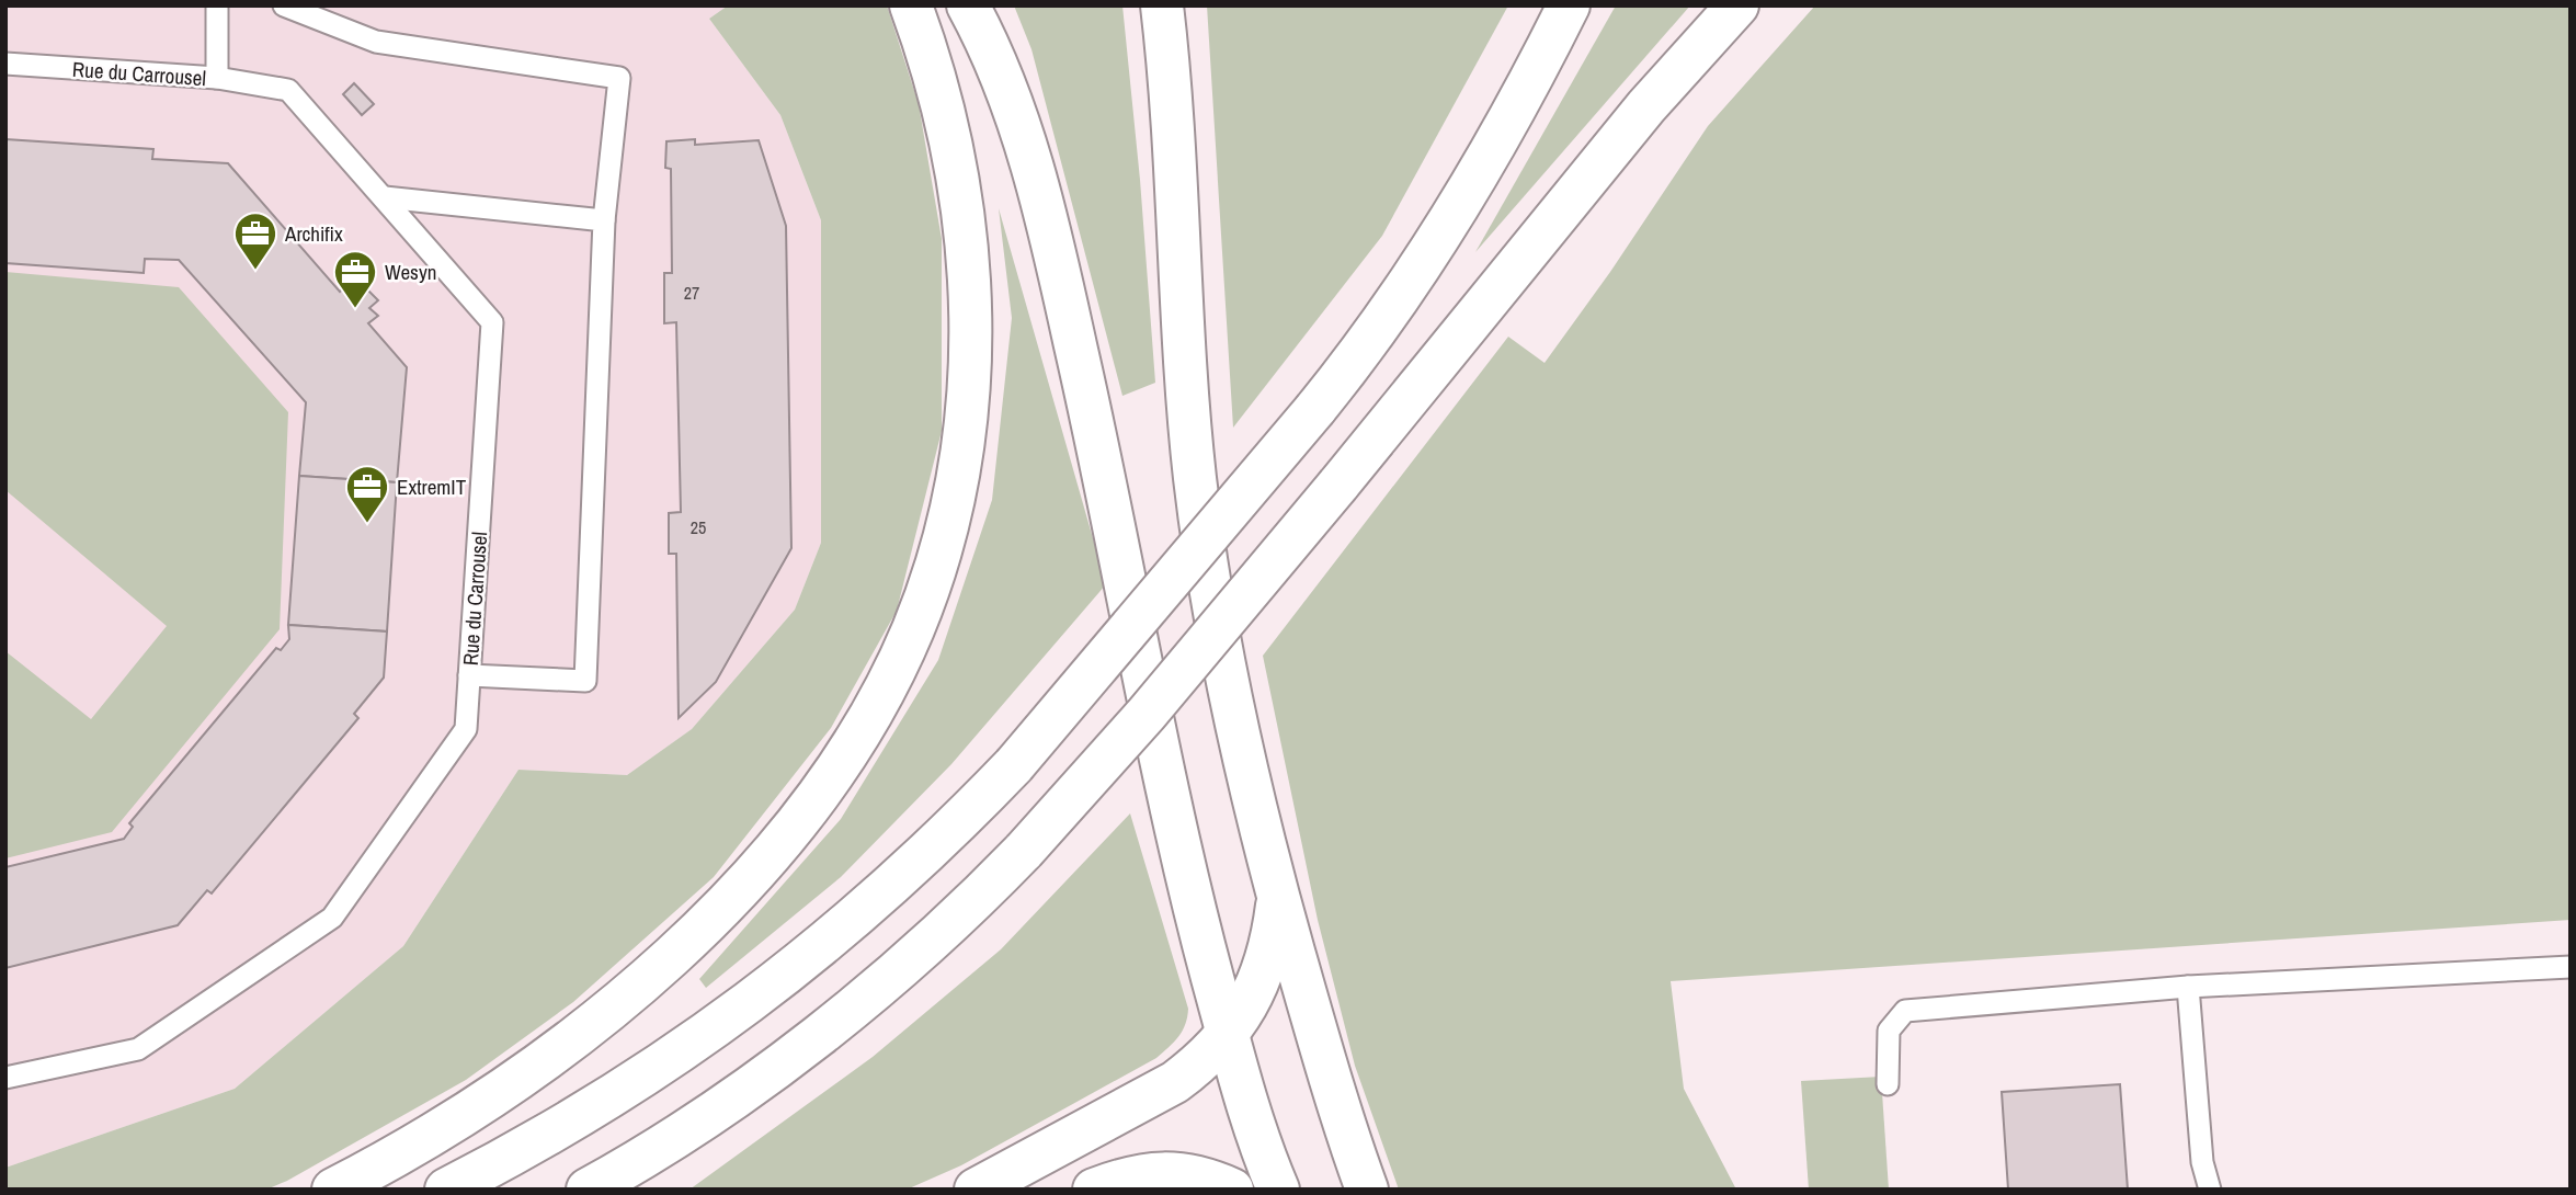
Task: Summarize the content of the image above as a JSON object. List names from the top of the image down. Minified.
{"streets":{"lane":["Rue du Carrousel"]},"places":{"office":["Archifix","Wesyn","ExtremIT"]},"house_numbers":["27","25"]}
